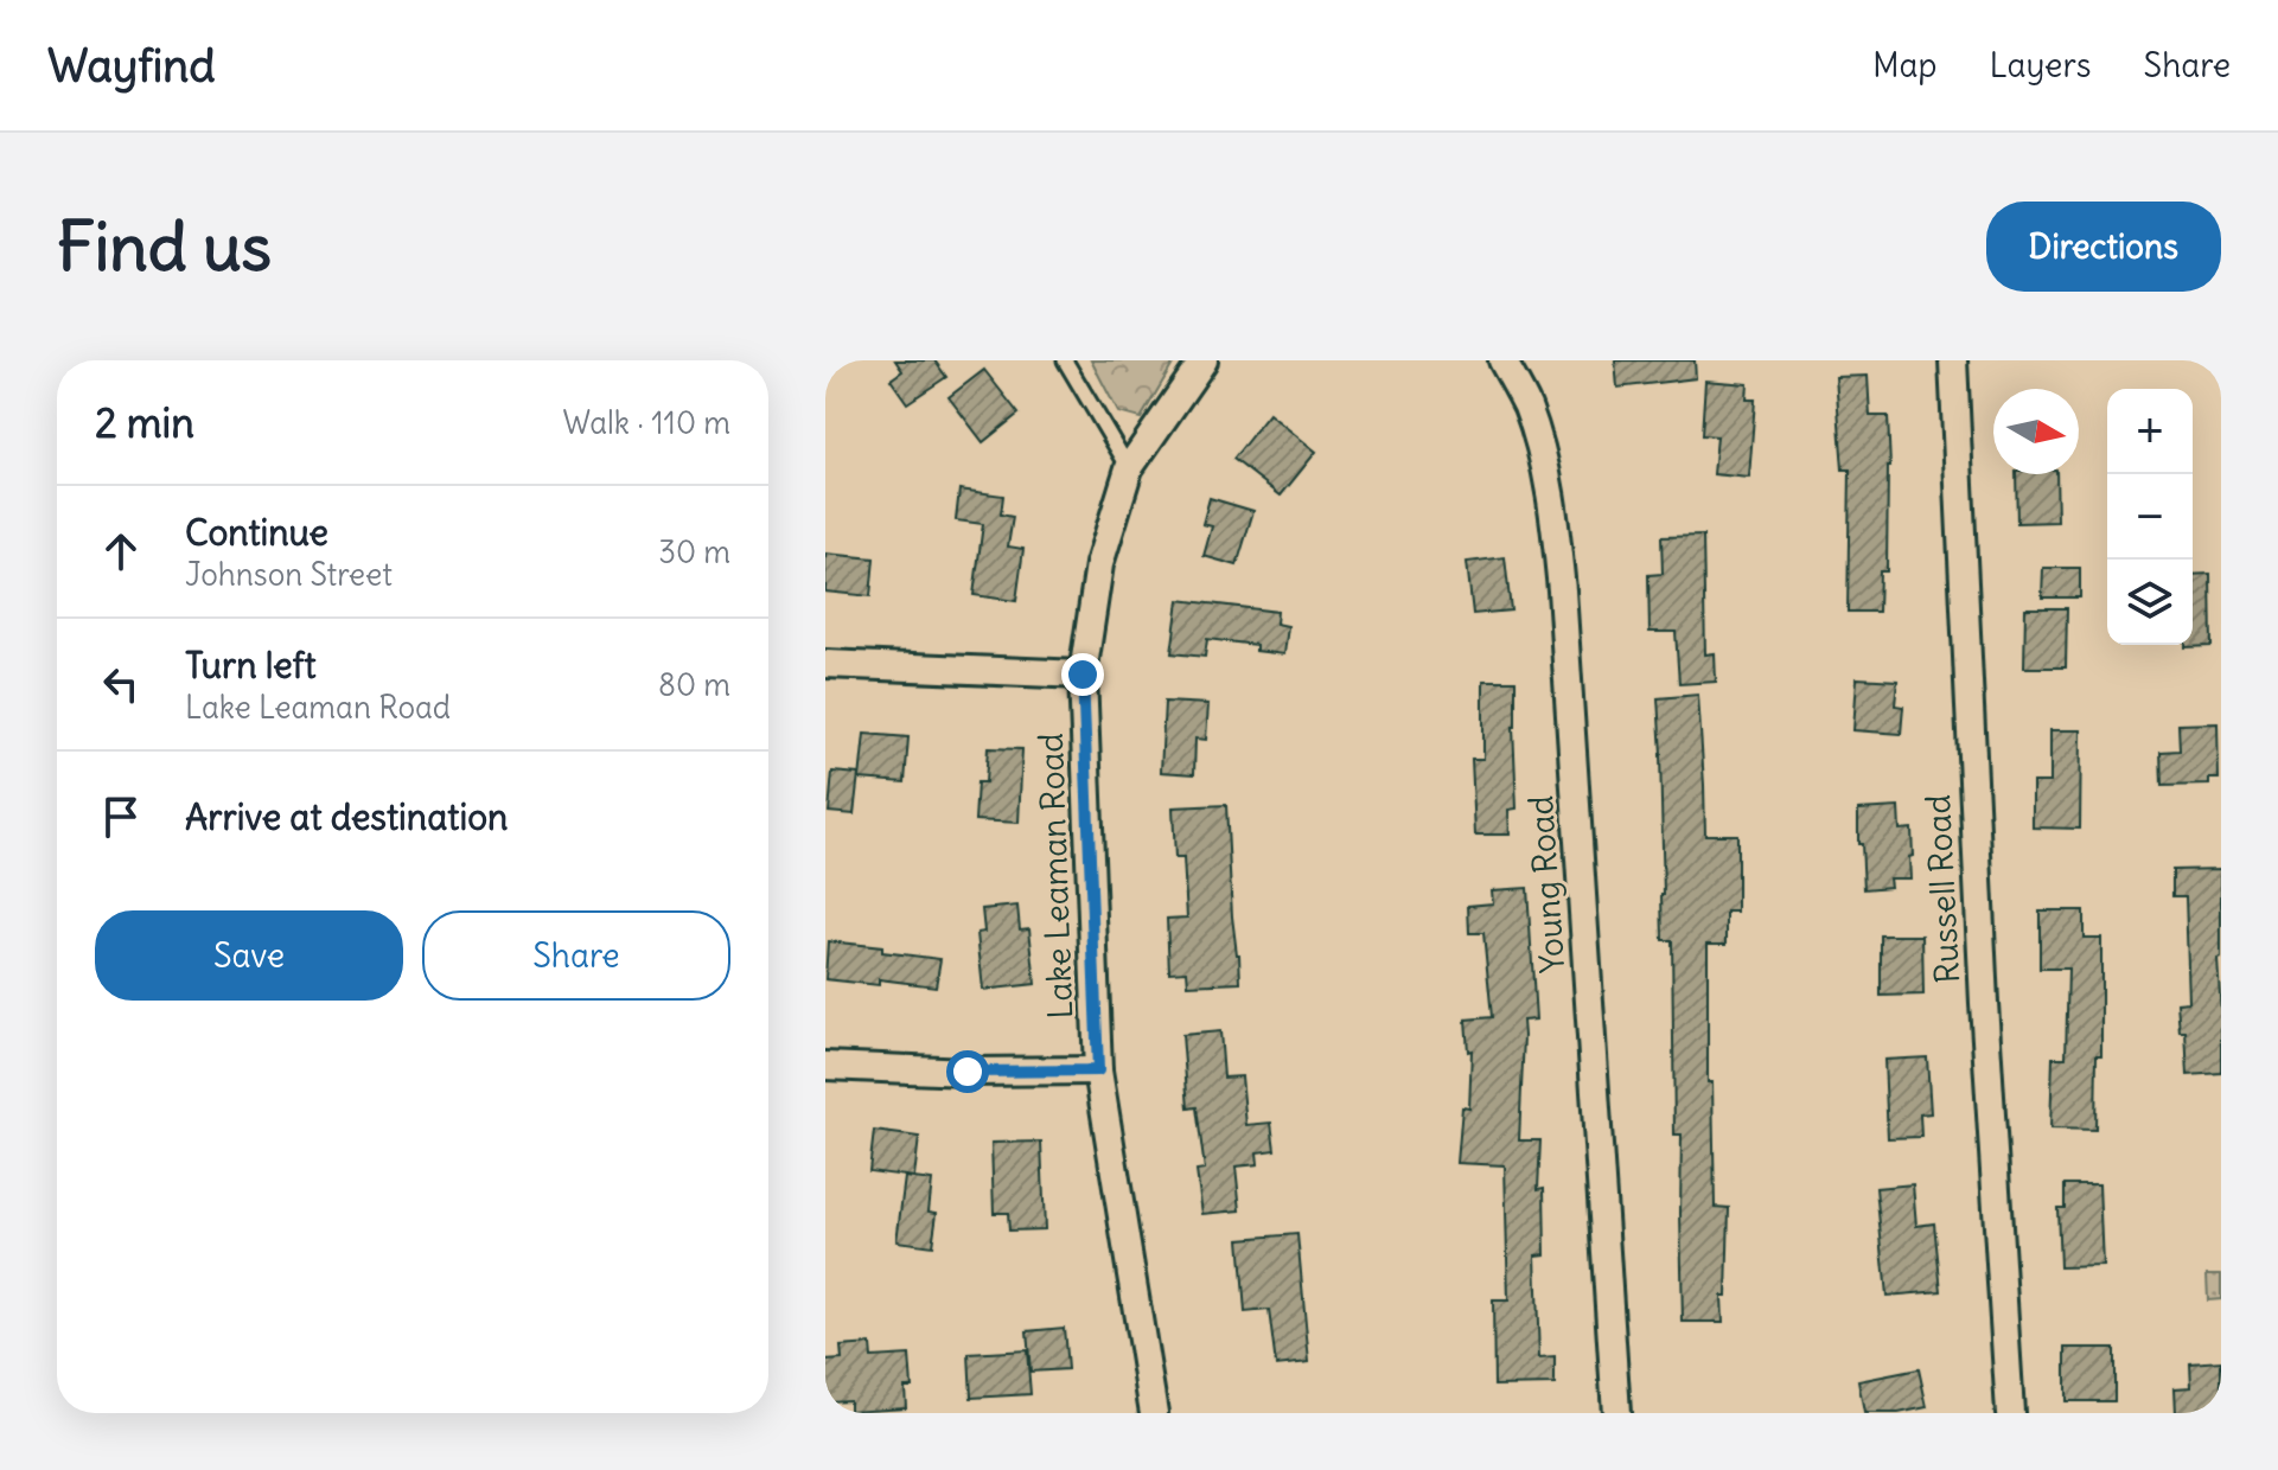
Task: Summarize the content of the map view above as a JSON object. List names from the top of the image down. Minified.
{"streets":{"street":["Lake Leaman Road","Young Road","Russell Road"]},"north":"right","page":{"header":"Wayfind","nav":["Map","Layers","Share"],"buttons":["Directions",["Save","Share"]],"title":"Find us","heading":["2 min","Walk · 110 m"],"map_buttons":["+","−"],"list":[["Continue","Johnson Street","30 m"],["Turn left","Lake Leaman Road","80 m"],"Arrive at destination"]}}
